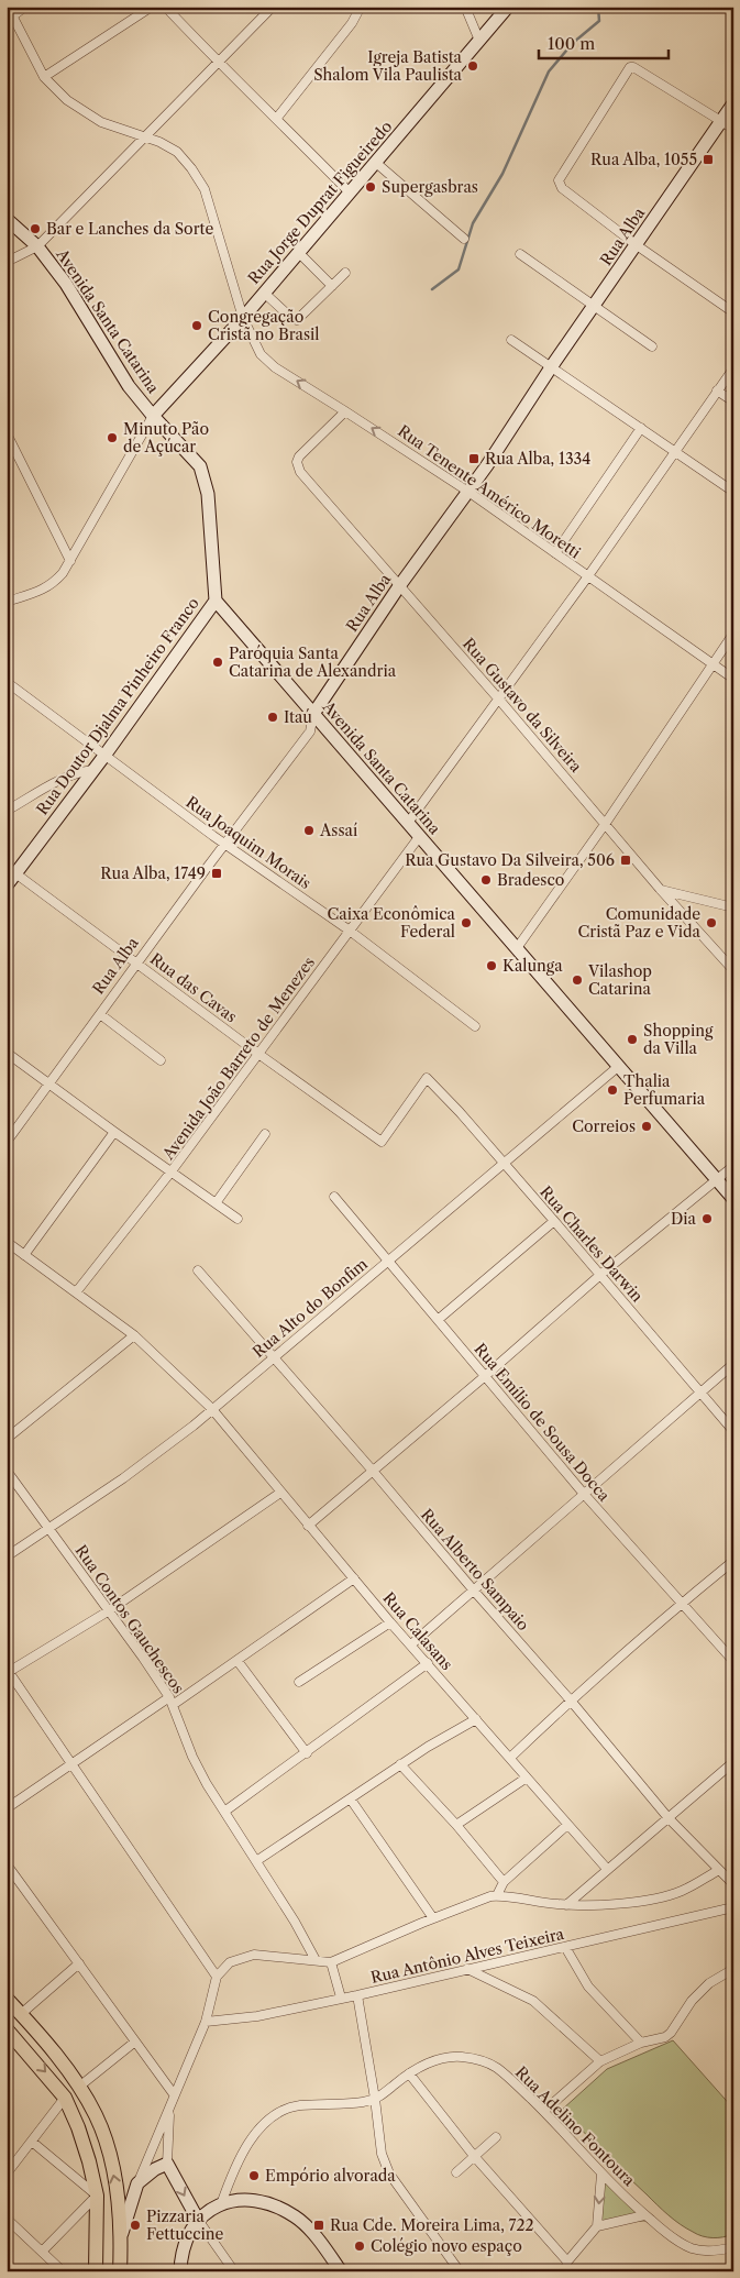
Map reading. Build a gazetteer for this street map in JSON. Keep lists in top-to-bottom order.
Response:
{
  "streets": {
    "street": [
      "Rua Jorge Duprat Figueiredo",
      "Rua Alba",
      "Avenida Santa Catarina",
      "Rua Tenente Américo Moretti",
      "Rua Gustavo da Silveira",
      "Rua Doutor Djalma Pinheiro Franco",
      "Rua Joaquim Morais",
      "Rua das Cavas",
      "Avenida João Barreto de Menezes",
      "Rua Charles Darwin",
      "Rua Alto do Bonfim",
      "Rua Emílio de Sousa Docca",
      "Rua Alberto Sampaio",
      "Rua Contos Gauchescos",
      "Rua Calasans",
      "Rua Antônio Alves Teixeira",
      "Rua Adelino Fontoura"
    ]
  },
  "crossings": [
    ["Rua Jorge Duprat Figueiredo", "Avenida Santa Catarina"],
    ["Rua Jorge Duprat Figueiredo", "Rua Tenente Américo Moretti"],
    ["Rua Alba", "Avenida Santa Catarina"],
    ["Rua Alba", "Rua Tenente Américo Moretti"],
    ["Rua Alba", "Rua Gustavo da Silveira"],
    ["Rua Alba", "Rua Joaquim Morais"],
    ["Rua Alba", "Rua das Cavas"],
    ["Avenida Santa Catarina", "Rua Doutor Djalma Pinheiro Franco"],
    ["Avenida Santa Catarina", "Avenida João Barreto de Menezes"],
    ["Avenida Santa Catarina", "Rua Alto do Bonfim"],
    ["Rua Tenente Américo Moretti", "Rua Gustavo da Silveira"],
    ["Rua Doutor Djalma Pinheiro Franco", "Rua Joaquim Morais"],
    ["Rua Doutor Djalma Pinheiro Franco", "Rua das Cavas"],
    ["Rua Joaquim Morais", "Avenida João Barreto de Menezes"],
    ["Rua das Cavas", "Avenida João Barreto de Menezes"],
    ["Rua das Cavas", "Rua Charles Darwin"],
    ["Avenida João Barreto de Menezes", "Rua Calasans"],
    ["Rua Charles Darwin", "Rua Alto do Bonfim"],
    ["Rua Alto do Bonfim", "Rua Emílio de Sousa Docca"],
    ["Rua Alto do Bonfim", "Rua Alberto Sampaio"],
    ["Rua Alto do Bonfim", "Rua Contos Gauchescos"],
    ["Rua Alto do Bonfim", "Rua Calasans"]
  ],
  "places": {
    "other": [
      "Igreja Batista Shalom Vila Paulista",
      "Supergasbras",
      "Bar e Lanches da Sorte",
      "Congregação Cristã no Brasil",
      "Minuto Pão de Açúcar",
      "Paróquia Santa Catarina de Alexandria",
      "Itaú",
      "Assaí",
      "Bradesco",
      "Caixa Econômica Federal",
      "Comunidade Cristã Paz e Vida",
      "Kalunga",
      "Vilashop Catarina",
      "Shopping da Villa",
      "Thalia Perfumaria",
      "Correios",
      "Dia",
      "Empório alvorada",
      "Pizzaria Fettuccine",
      "Colégio novo espaço"
    ],
    "transit": [
      "Rua Alba, 1055",
      "Rua Alba, 1334",
      "Rua Gustavo Da Silveira, 506",
      "Rua Alba, 1749",
      "Rua Cde. Moreira Lima, 722"
    ]
  },
  "scale_bar": "100 m"
}
